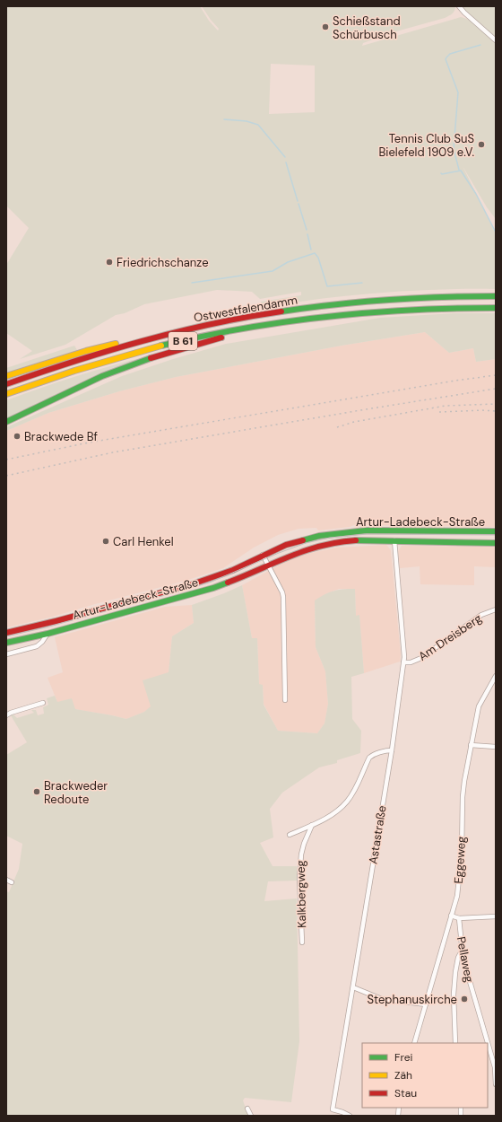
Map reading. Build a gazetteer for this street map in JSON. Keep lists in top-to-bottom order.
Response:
{
  "streets": {
    "main road": ["Ostwestfalendamm", "B 61", "Artur-Ladebeck-Straße"],
    "street": [
      "Am Dreisberg",
      "Astastraße",
      "Eggeweg",
      "Kalkbergweg",
      "Pellaweg"
    ]
  },
  "crossings": [
    ["Ostwestfalendamm", "B 61"],
    ["Artur-Ladebeck-Straße", "Astastraße"],
    ["Am Dreisberg", "Astastraße"]
  ],
  "places": [
    "Schießstand Schürbusch",
    "Tennis Club SuS Bielefeld 1909 e.V.",
    "Friedrichschanze",
    "Brackwede Bf",
    "Carl Henkel",
    "Brackweder Redoute",
    "Stephanuskirche"
  ],
  "legend": ["Frei", "Zäh", "Stau"]
}
